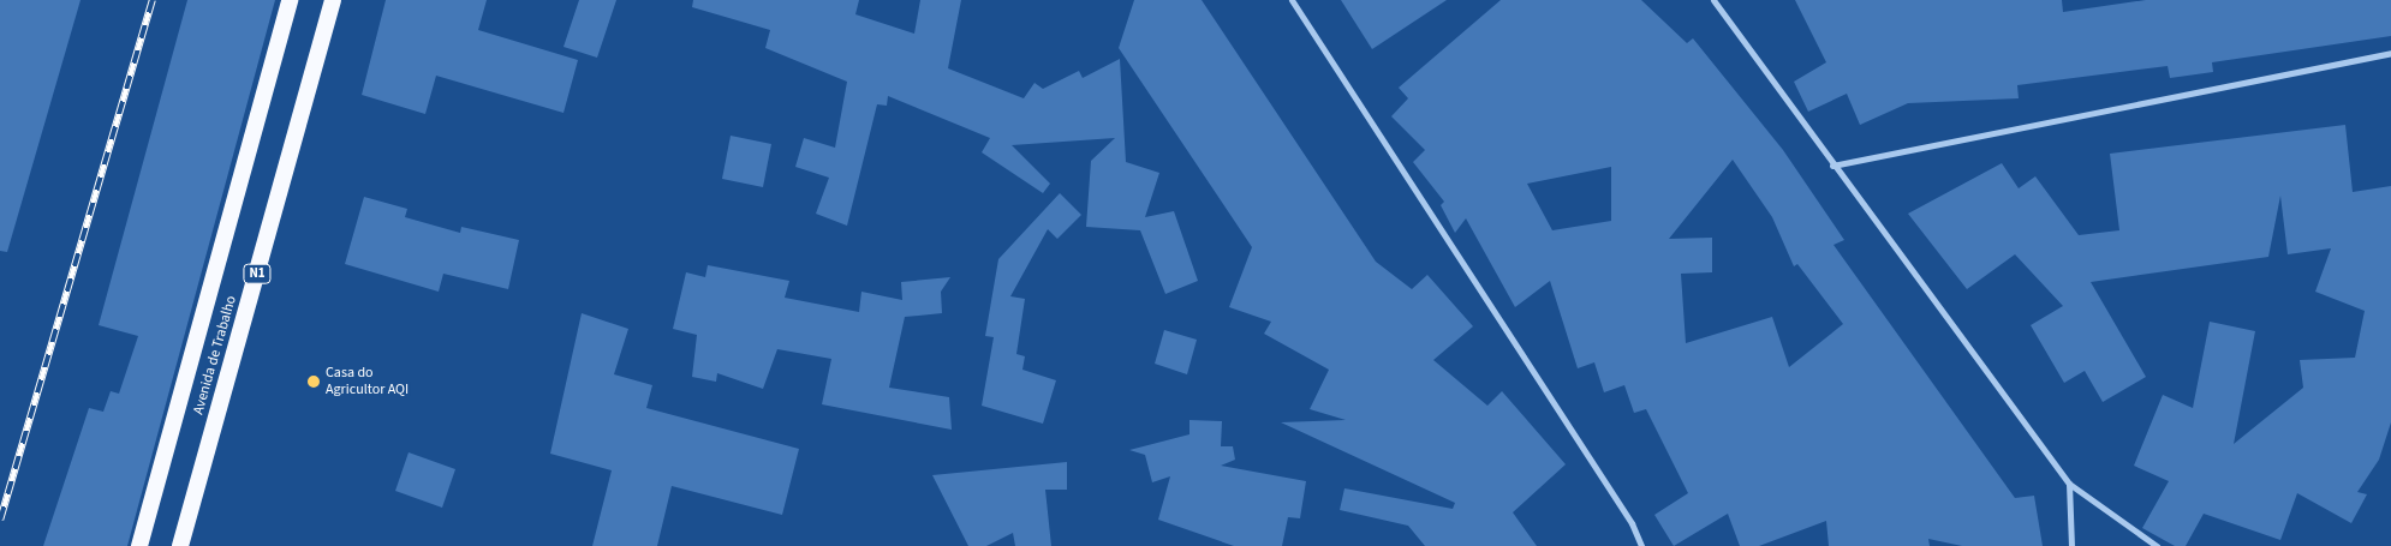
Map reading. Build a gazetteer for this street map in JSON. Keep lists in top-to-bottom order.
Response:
{
  "streets": {
    "highway": ["N1", "Avenida de Trabalho"]
  },
  "places": ["Casa do Agricultor AQI"]
}
